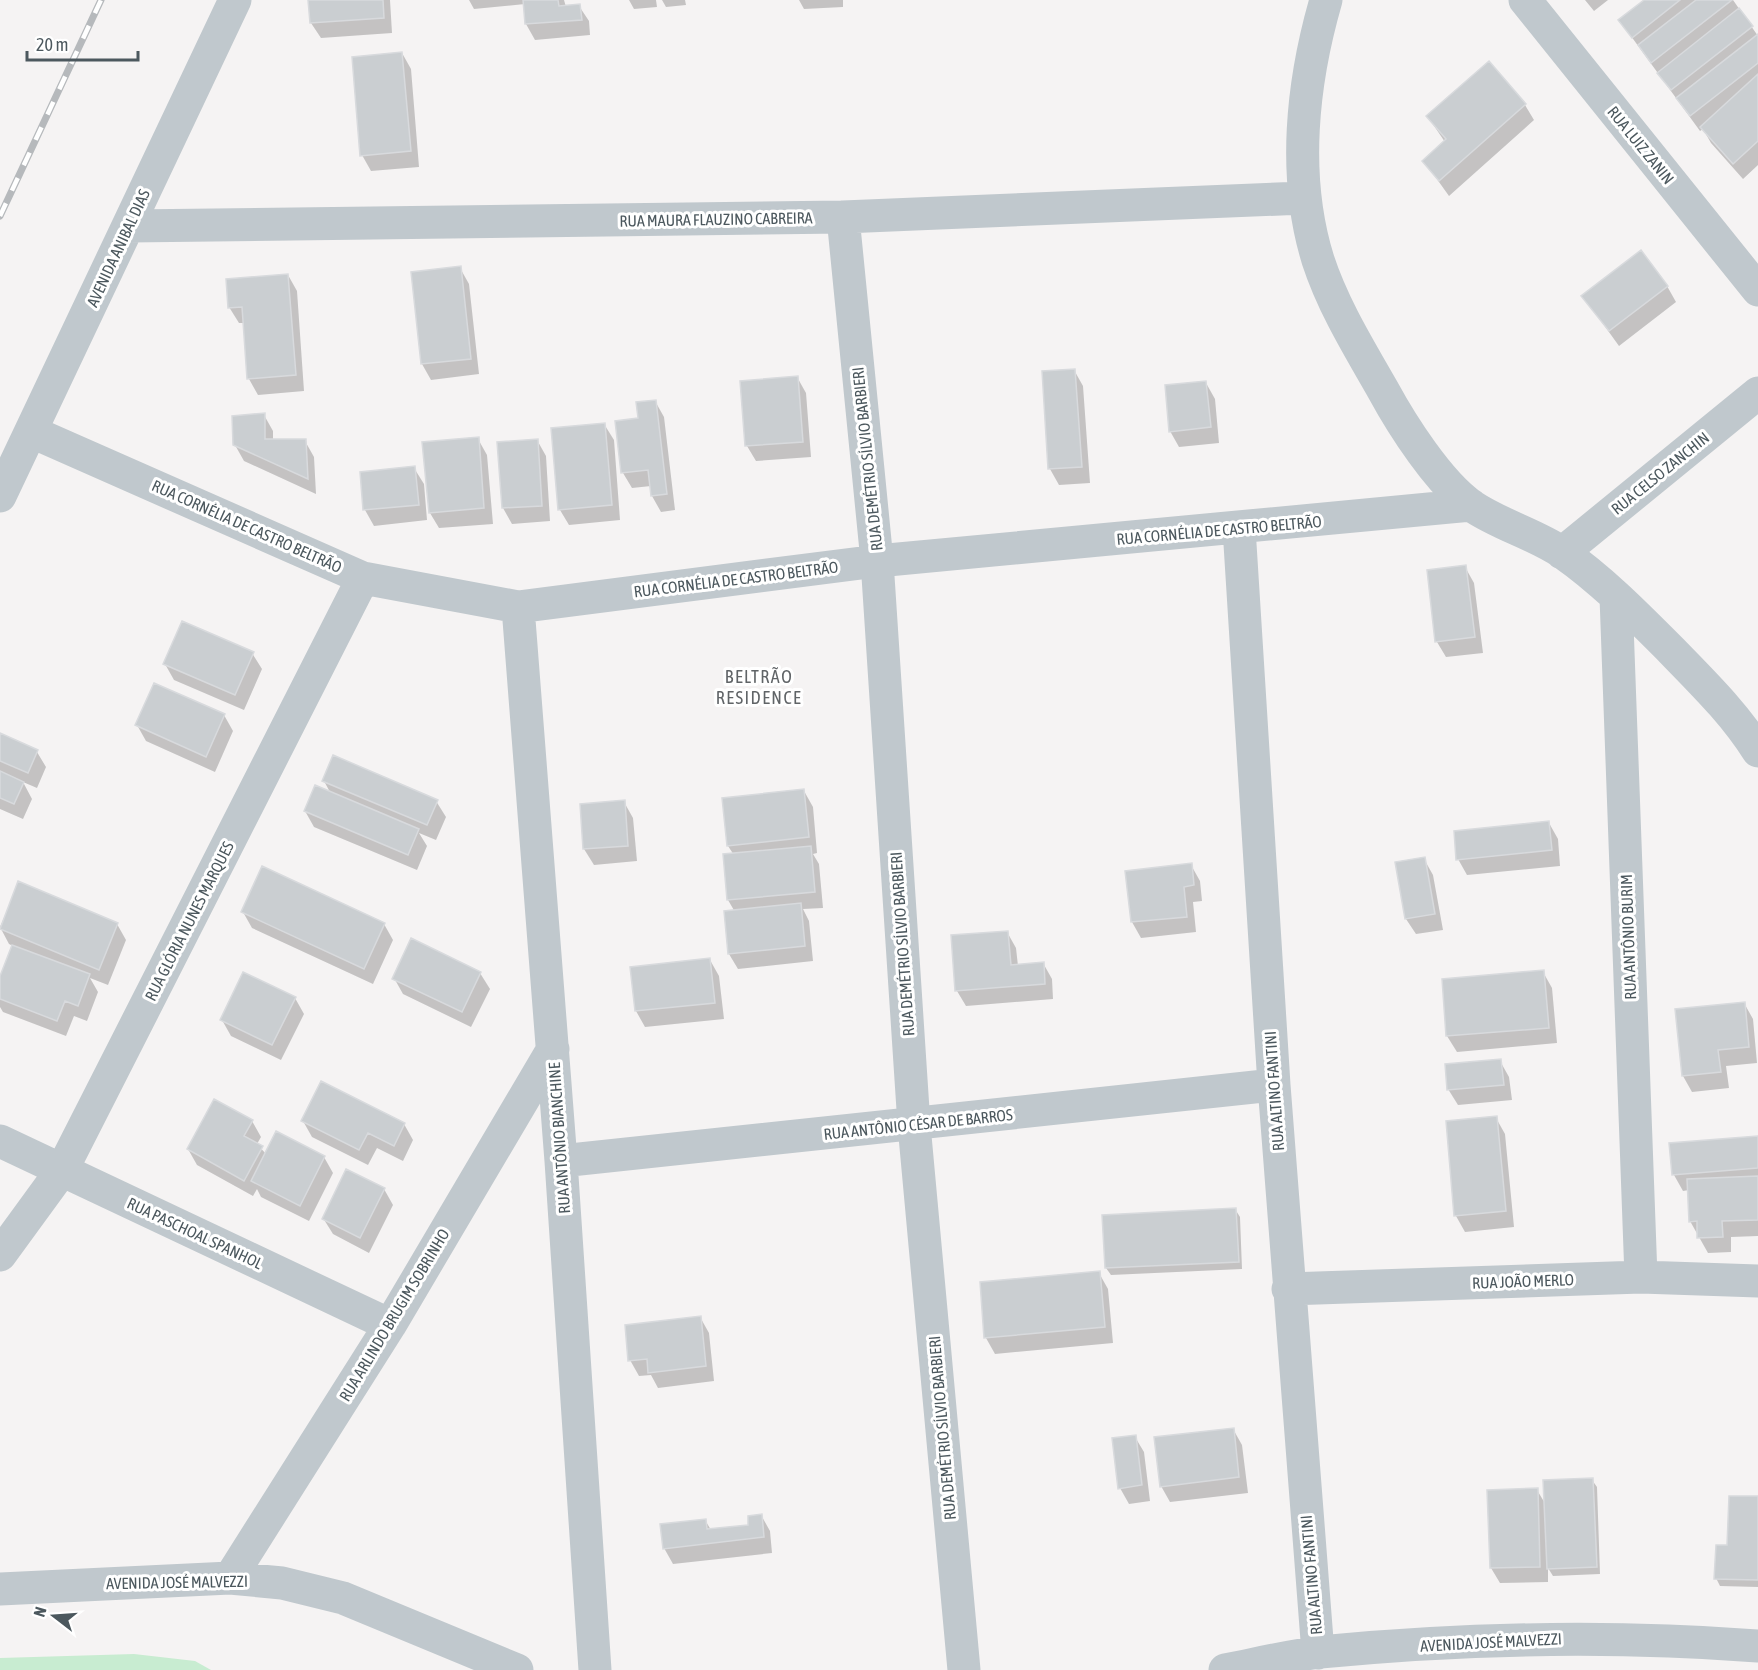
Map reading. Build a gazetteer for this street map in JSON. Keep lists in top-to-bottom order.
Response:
{
  "streets": {
    "street": [
      "RUA LUIZ ZANIN",
      "RUA MAURA FLAUZINO CABREIRA",
      "AVENIDA ANIBAL DIAS",
      "RUA DEMÉTRIO SÍLVIO BARBIERI",
      "RUA CELSO ZANCHIN",
      "RUA CORNÉLIA DE CASTRO BELTRÃO",
      "RUA GLÓRIA NUNES MARQUES",
      "RUA ANTÔNIO BURIM",
      "RUA ALTINO FANTINI",
      "RUA ANTÔNIO CÉSAR DE BARROS",
      "RUA ANTÔNIO BIANCHINE",
      "RUA PASCHOAL SPANHOL",
      "RUA JOÃO MERLO",
      "RUA ARLINDO BRUGIM SOBRINHO",
      "AVENIDA JOSÉ MALVEZZI"
    ]
  },
  "crossings": [
    ["RUA MAURA FLAUZINO CABREIRA", "AVENIDA ANIBAL DIAS"],
    ["RUA MAURA FLAUZINO CABREIRA", "RUA DEMÉTRIO SÍLVIO BARBIERI"],
    ["AVENIDA ANIBAL DIAS", "RUA CORNÉLIA DE CASTRO BELTRÃO"],
    ["RUA DEMÉTRIO SÍLVIO BARBIERI", "RUA CORNÉLIA DE CASTRO BELTRÃO"],
    ["RUA DEMÉTRIO SÍLVIO BARBIERI", "RUA ANTÔNIO CÉSAR DE BARROS"],
    ["RUA CORNÉLIA DE CASTRO BELTRÃO", "RUA GLÓRIA NUNES MARQUES"],
    ["RUA CORNÉLIA DE CASTRO BELTRÃO", "RUA ALTINO FANTINI"],
    ["RUA CORNÉLIA DE CASTRO BELTRÃO", "RUA ANTÔNIO BIANCHINE"],
    ["RUA GLÓRIA NUNES MARQUES", "RUA PASCHOAL SPANHOL"],
    ["RUA ANTÔNIO BURIM", "RUA JOÃO MERLO"],
    ["RUA ALTINO FANTINI", "RUA ANTÔNIO CÉSAR DE BARROS"],
    ["RUA ALTINO FANTINI", "RUA JOÃO MERLO"],
    ["RUA ALTINO FANTINI", "AVENIDA JOSÉ MALVEZZI"],
    ["RUA ANTÔNIO CÉSAR DE BARROS", "RUA ANTÔNIO BIANCHINE"],
    ["RUA ANTÔNIO BIANCHINE", "RUA ARLINDO BRUGIM SOBRINHO"],
    ["RUA PASCHOAL SPANHOL", "RUA ARLINDO BRUGIM SOBRINHO"],
    ["RUA ARLINDO BRUGIM SOBRINHO", "AVENIDA JOSÉ MALVEZZI"]
  ],
  "districts": ["BELTRÃO RESIDENCE"],
  "scale_bar": "20 m",
  "north": "left"
}
